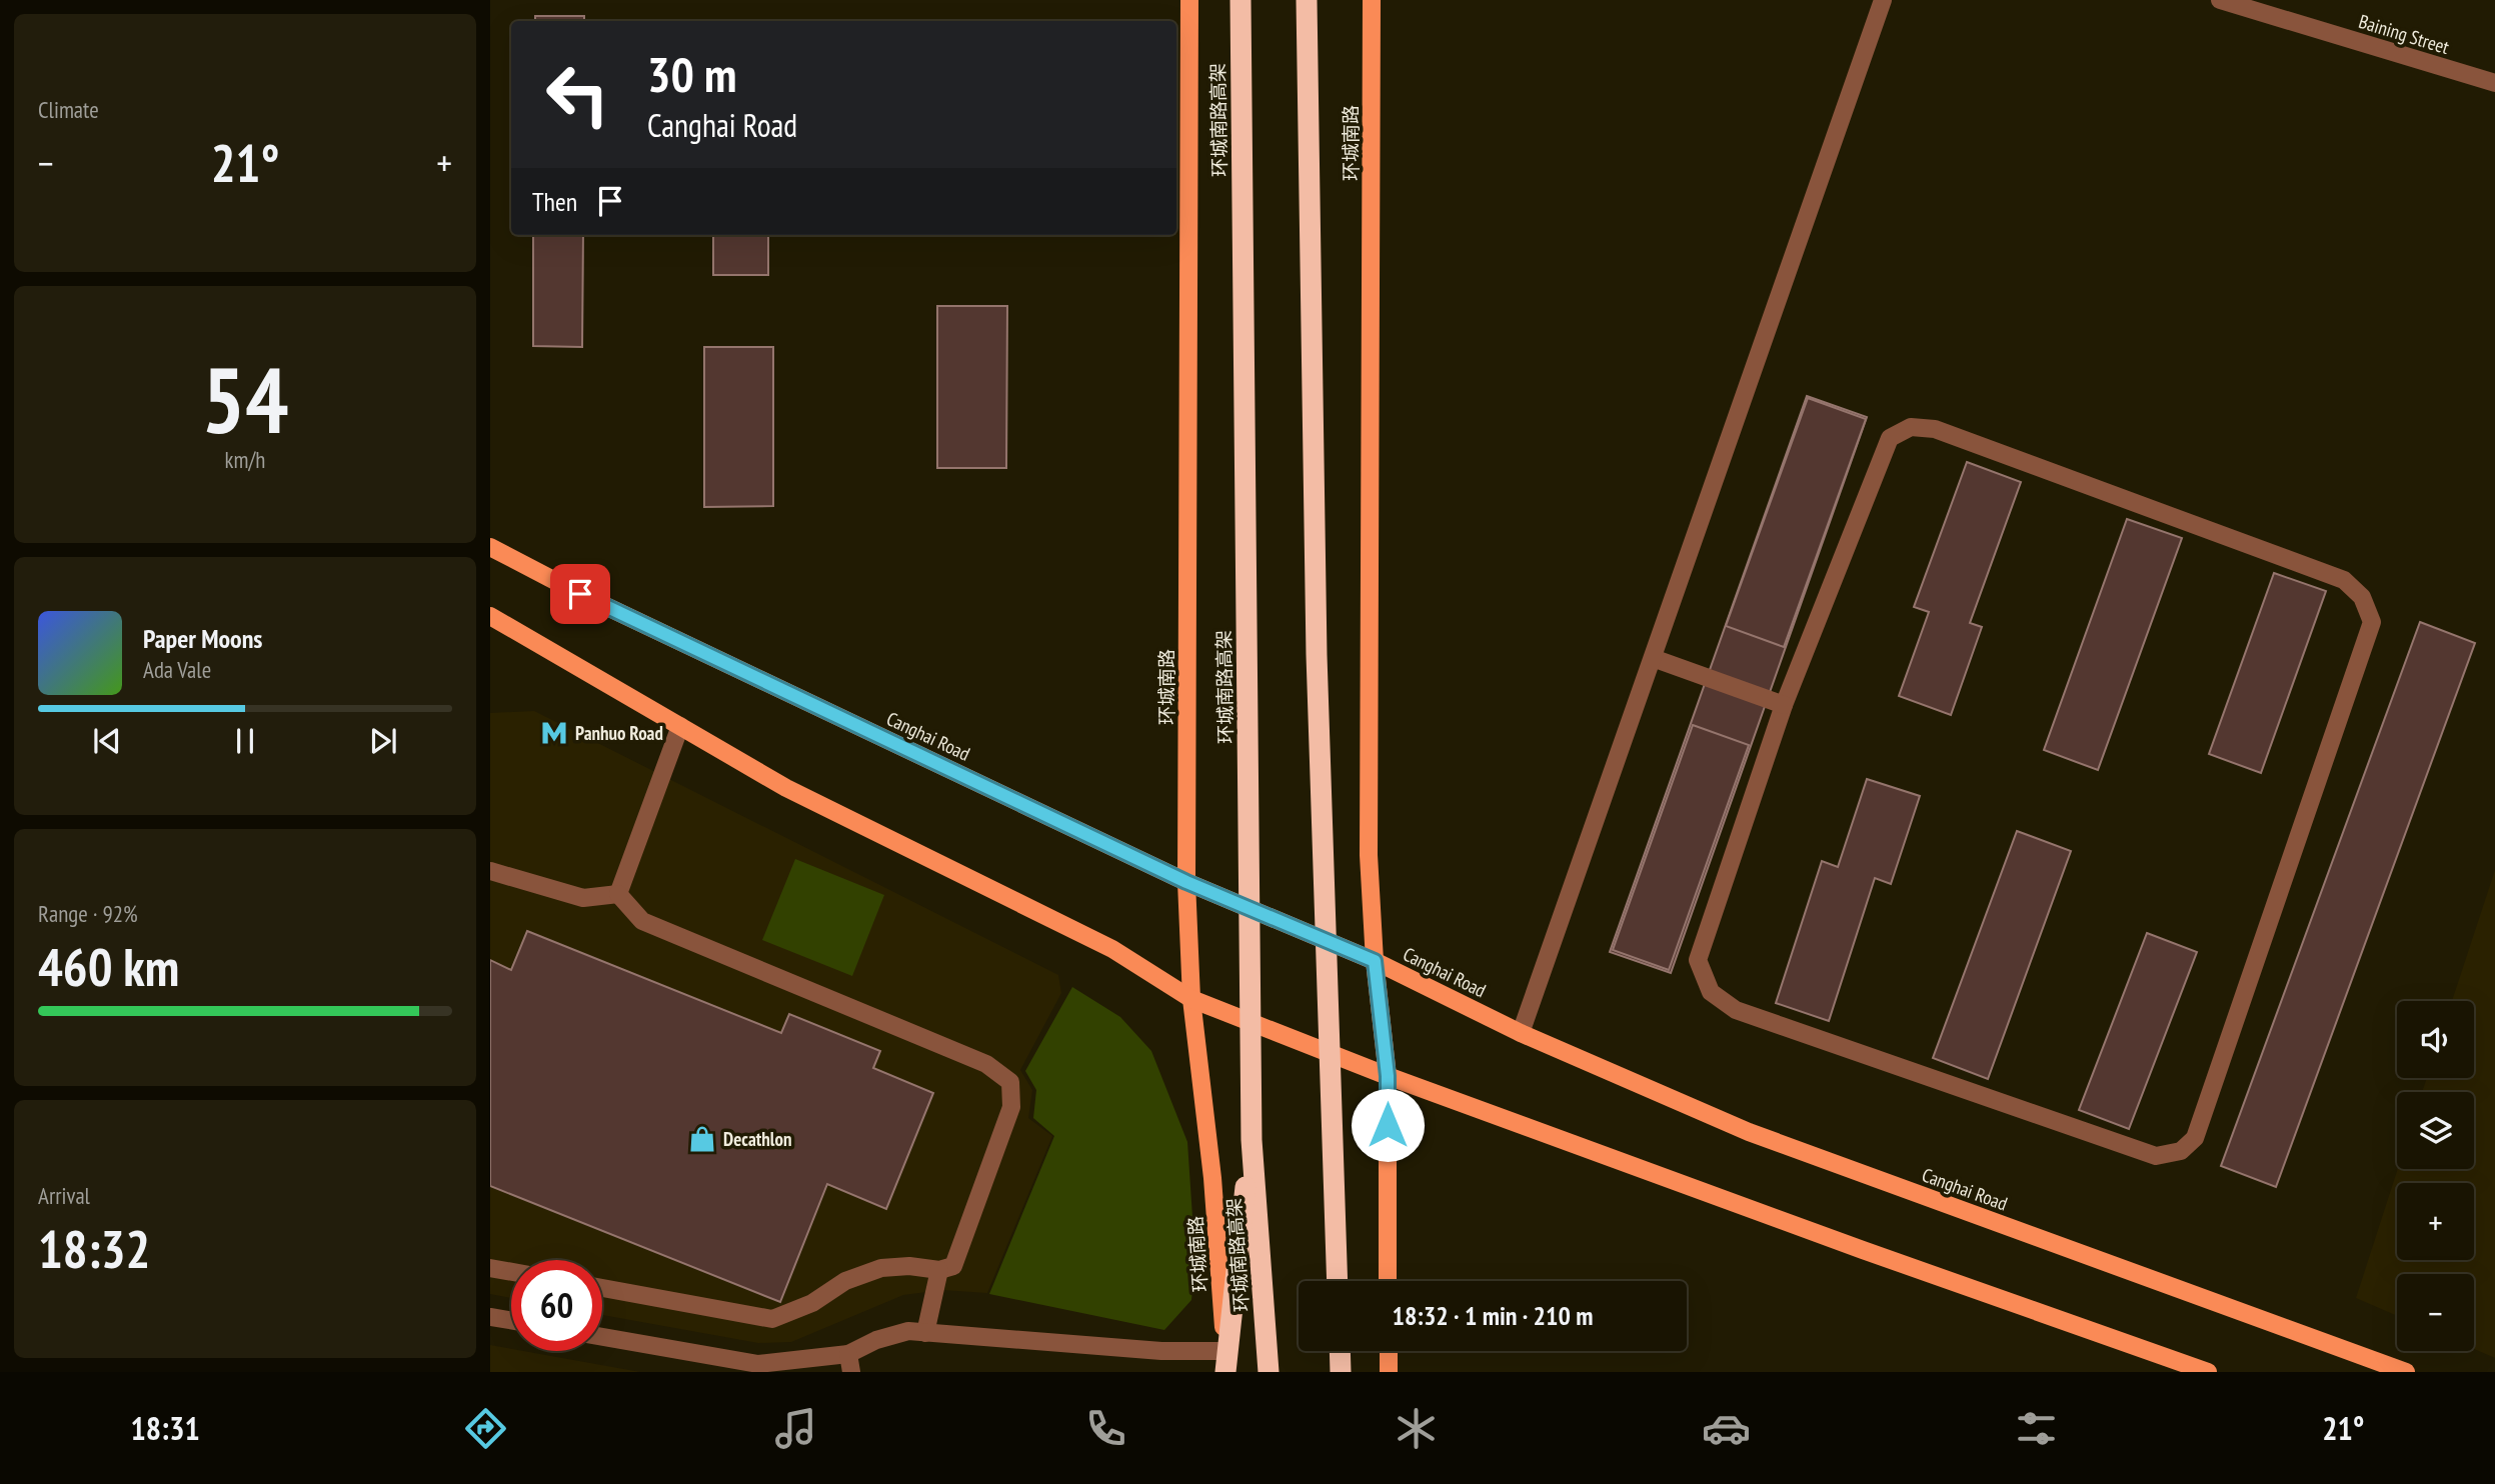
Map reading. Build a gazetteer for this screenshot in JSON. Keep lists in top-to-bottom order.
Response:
{
  "streets": {
    "highway": ["环城南路高架"],
    "main road": ["环城南路", "Canghai Road"],
    "street": ["Baining Street"]
  },
  "crossings": [
    ["环城南路", "Canghai Road"]
  ],
  "places": {
    "metro station": ["Panhuo Road"],
    "shop": ["Decathlon"]
  },
  "page": {
    "tile": [
      "Climate",
      ["54", "km/h"],
      ["Range · 92%", "460 km"],
      ["Arrival", "18:32"]
    ],
    "turn": ["30 m", "Canghai Road"],
    "heat": ["−", "21°", "+"],
    "then": "Then",
    "song": ["Paper Moons", "Ada Vale"],
    "map_buttons": ["+", "−"],
    "limit": "60",
    "trip": "18:32 · 1 min · 210 m",
    "tabs": ["18:31", "21°"]
  }
}
